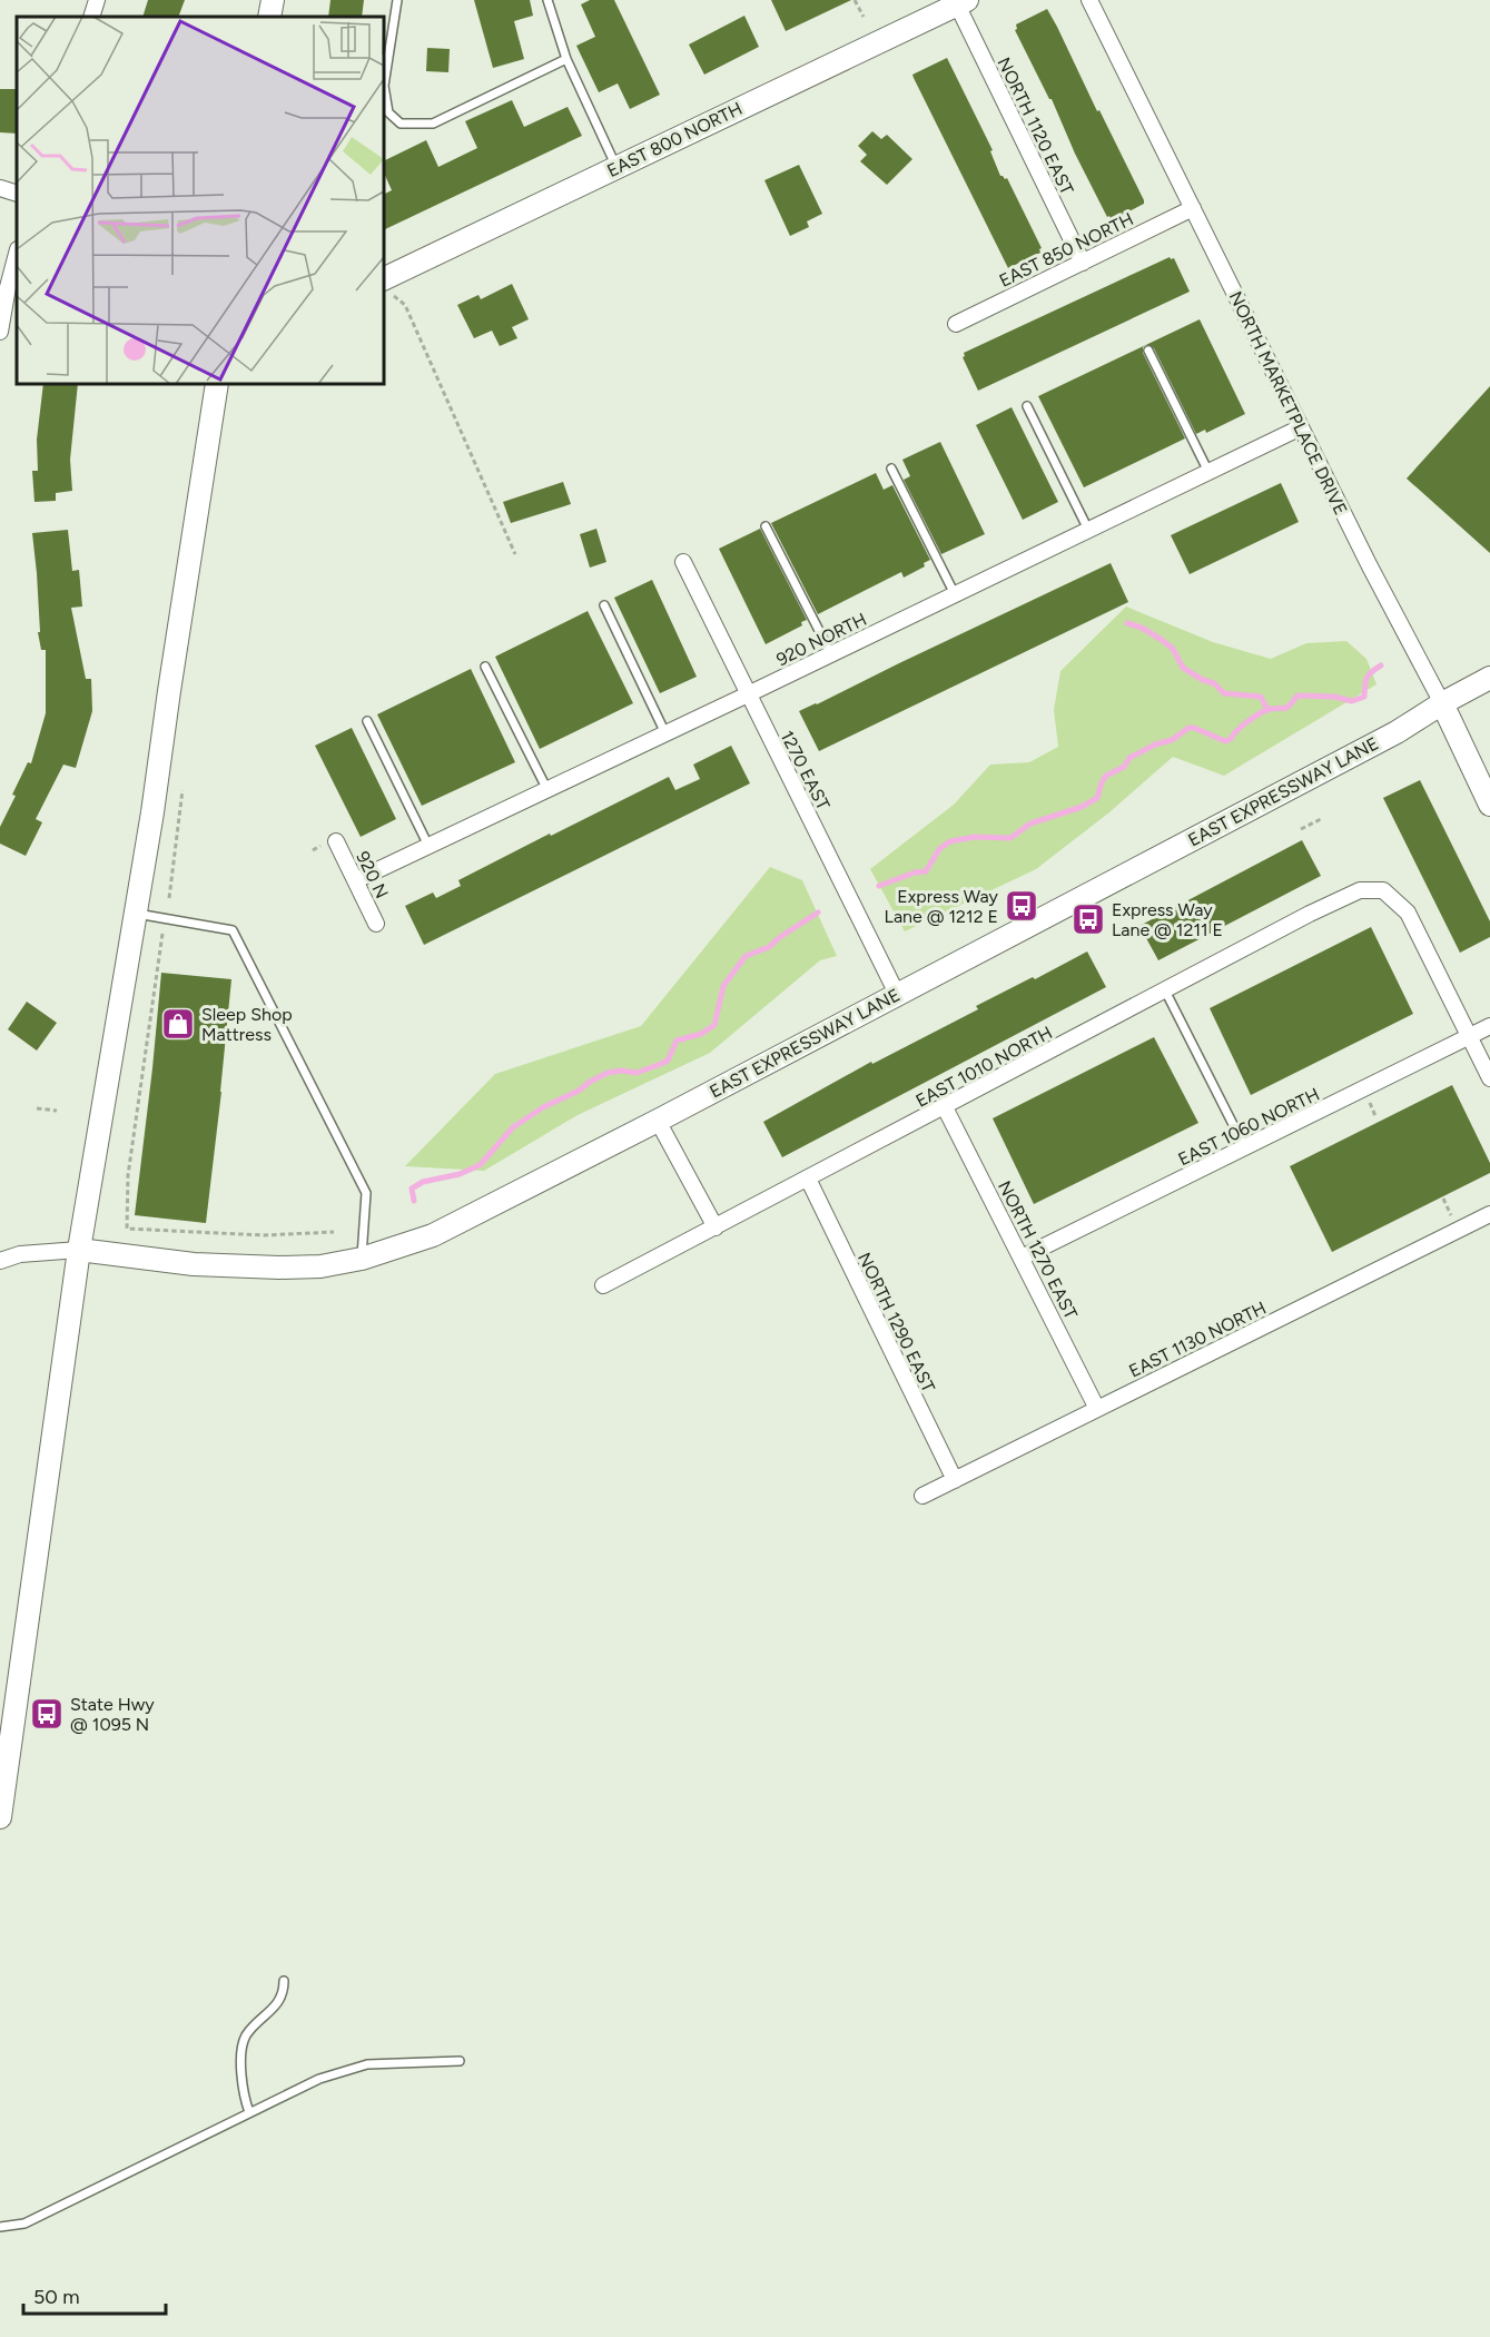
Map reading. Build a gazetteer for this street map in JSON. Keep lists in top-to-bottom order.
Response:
{
  "streets": {
    "street": [
      "NORTH 1120 EAST",
      "EAST 800 NORTH",
      "EAST 850 NORTH",
      "NORTH MARKETPLACE DRIVE",
      "920 NORTH",
      "1270 EAST",
      "EAST EXPRESSWAY LANE",
      "920 N",
      "EAST 1010 NORTH",
      "EAST 1060 NORTH",
      "NORTH 1270 EAST",
      "NORTH 1290 EAST",
      "EAST 1130 NORTH"
    ]
  },
  "crossings": [
    ["NORTH 1120 EAST", "EAST 800 NORTH"],
    ["NORTH 1120 EAST", "EAST 850 NORTH"],
    ["EAST 850 NORTH", "NORTH MARKETPLACE DRIVE"],
    ["NORTH MARKETPLACE DRIVE", "920 NORTH"],
    ["NORTH MARKETPLACE DRIVE", "EAST EXPRESSWAY LANE"],
    ["920 NORTH", "1270 EAST"],
    ["920 NORTH", "920 N"],
    ["1270 EAST", "EAST EXPRESSWAY LANE"],
    ["EAST 1010 NORTH", "EAST 1060 NORTH"],
    ["EAST 1010 NORTH", "NORTH 1270 EAST"],
    ["EAST 1010 NORTH", "NORTH 1290 EAST"],
    ["EAST 1060 NORTH", "NORTH 1270 EAST"],
    ["NORTH 1270 EAST", "EAST 1130 NORTH"],
    ["NORTH 1290 EAST", "EAST 1130 NORTH"]
  ],
  "places": {
    "bus stop": ["Express Way Lane @ 1212 E", "Express Way Lane @ 1211 E", "State Hwy @ 1095 N"],
    "shop": ["Sleep Shop Mattress"]
  },
  "scale_bar": "50 m"
}
